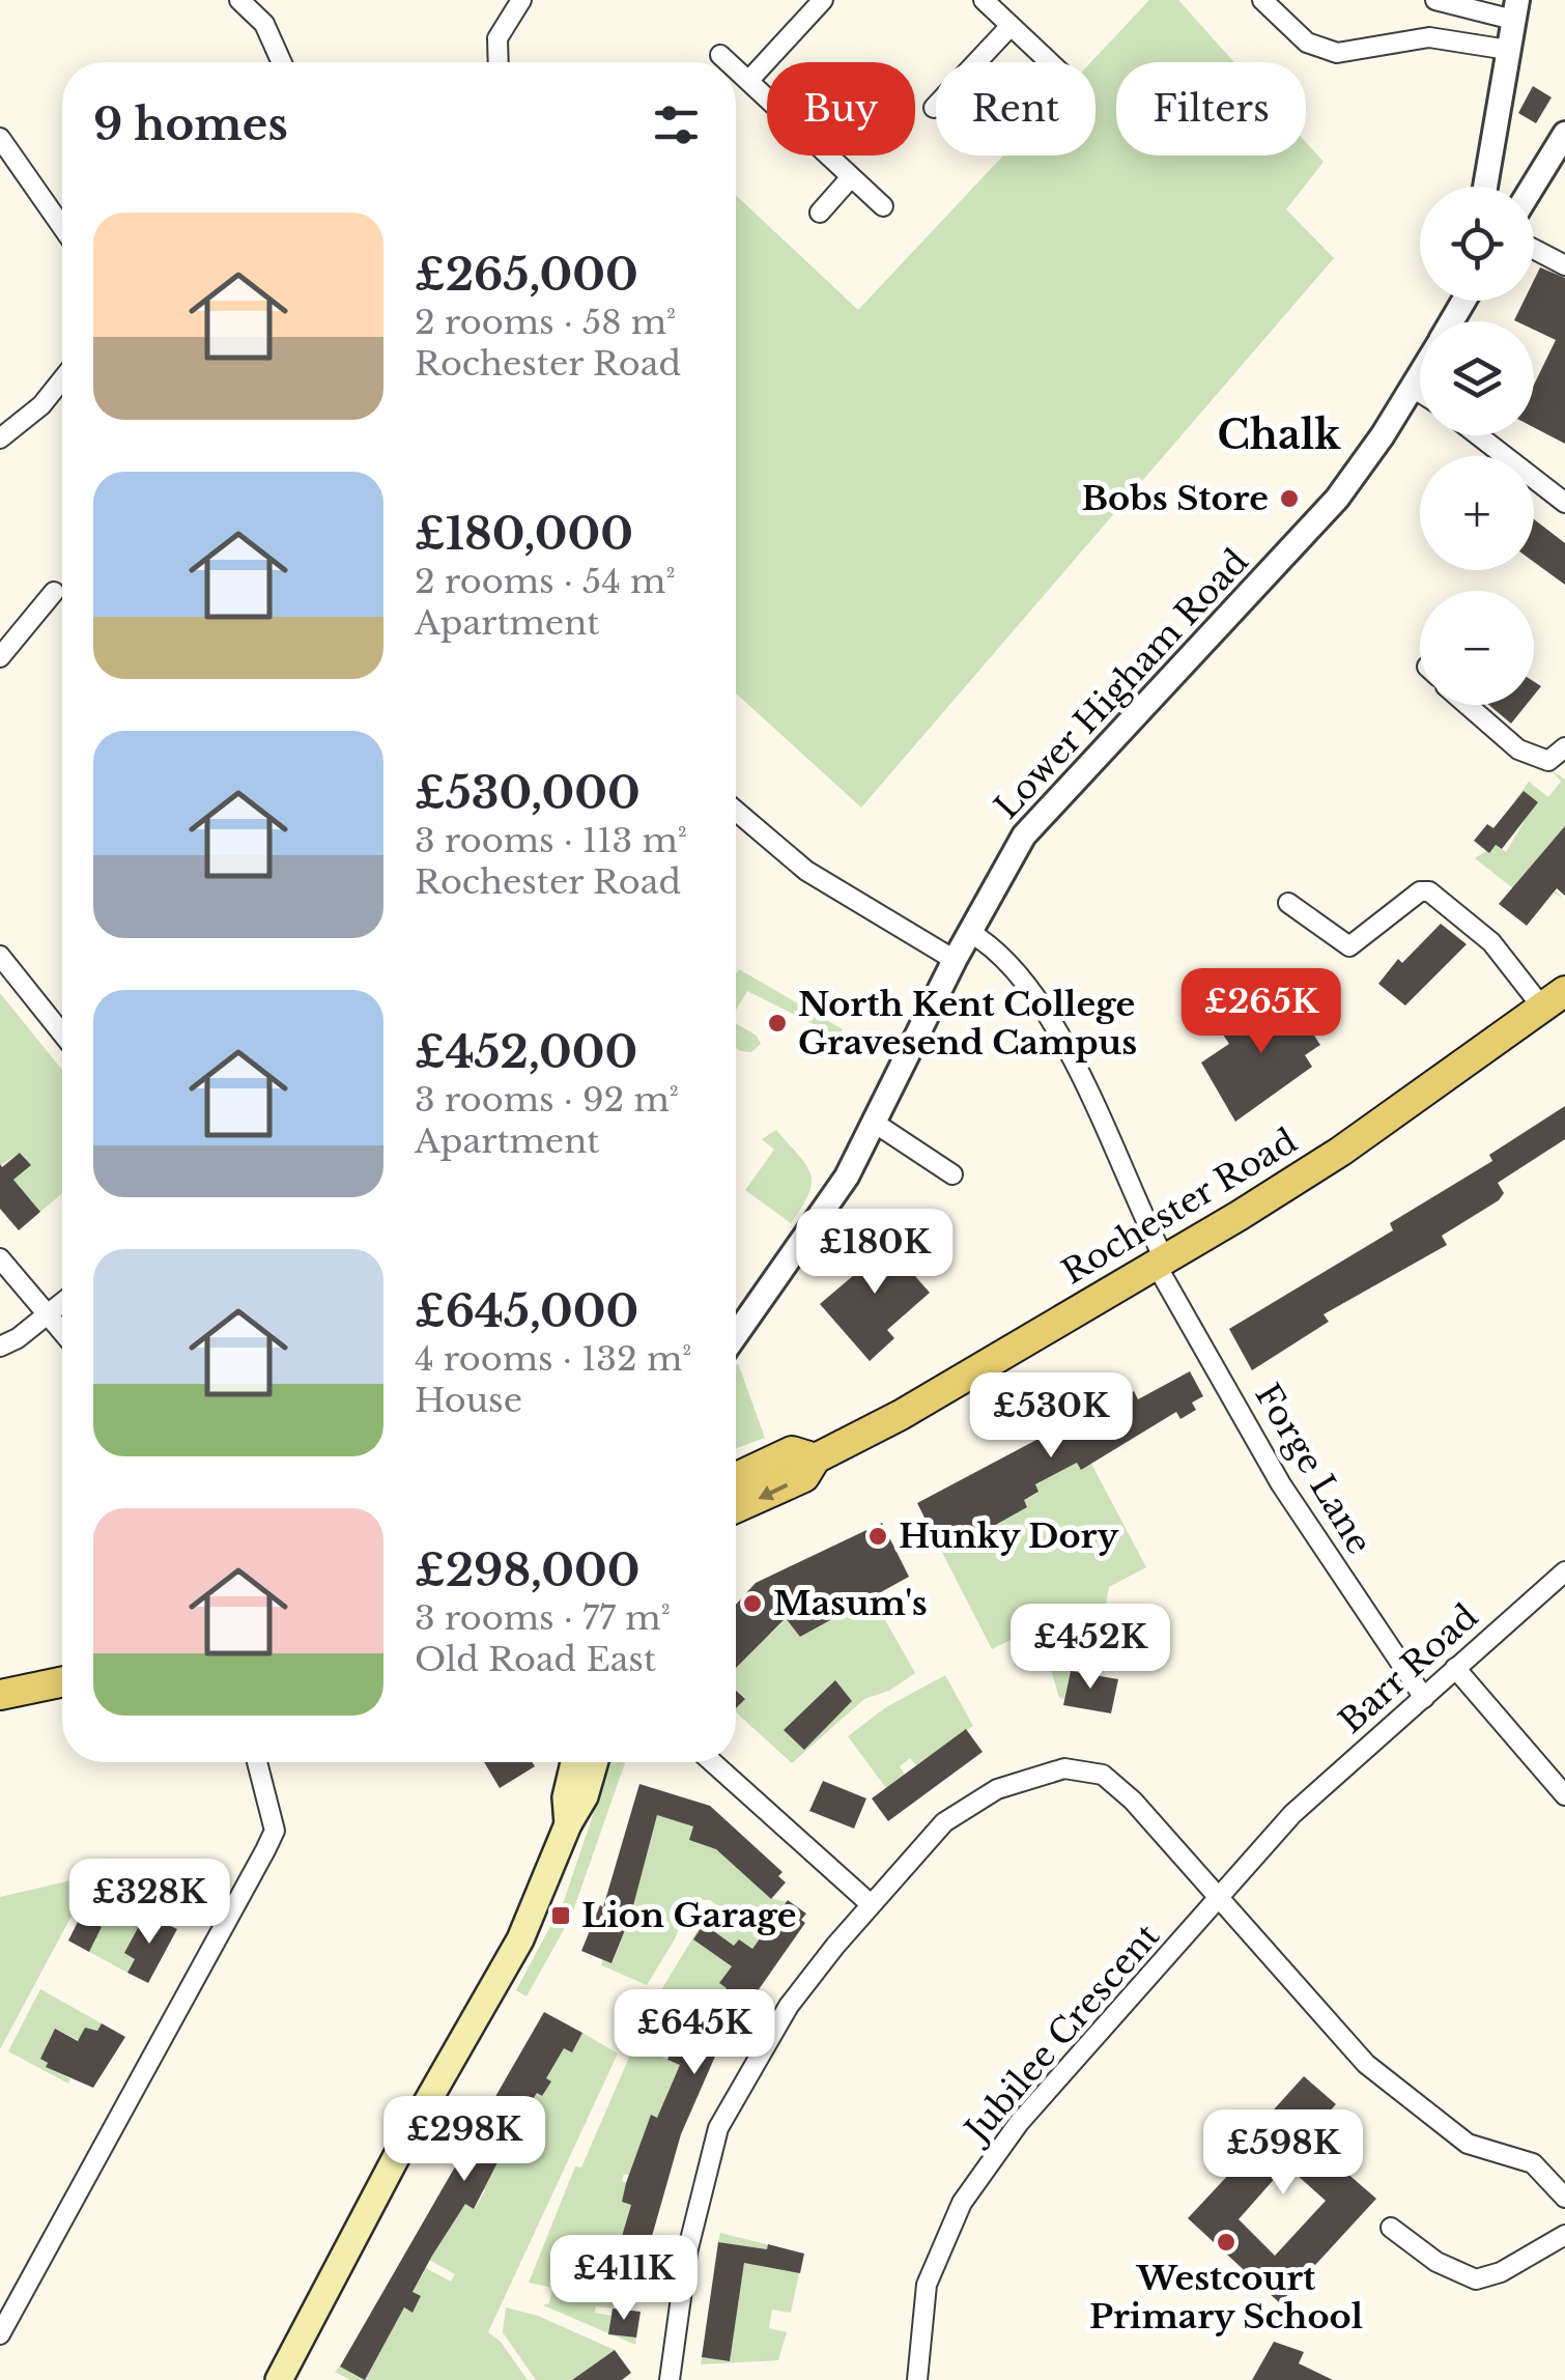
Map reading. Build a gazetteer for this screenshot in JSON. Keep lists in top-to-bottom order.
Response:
{
  "streets": {
    "main road": ["Rochester Road"],
    "street": [
      "Lower Higham Road",
      "Forge Lane",
      "Barr Road",
      "Jubilee Crescent"
    ]
  },
  "crossings": [
    ["Lower Higham Road", "Forge Lane"],
    ["Rochester Road", "Forge Lane"],
    ["Forge Lane", "Barr Road"],
    ["Barr Road", "Jubilee Crescent"]
  ],
  "districts": ["Chalk"],
  "places": {
    "other": [
      "Bobs Store",
      "North Kent College Gravesend Campus",
      "Hunky Dory",
      "Masum's",
      "Westcourt Primary School"
    ],
    "transit": ["Lion Garage"]
  },
  "page": {
    "chip": ["Buy", "Rent", "Filters"],
    "heading": "9 homes",
    "map_buttons": ["+", "−"],
    "list": [
      {
        "name": "£265,000",
        "note": "2 rooms · 58 m² · Rochester Road"
      },
      {
        "name": "£180,000",
        "note": "2 rooms · 54 m² · Apartment"
      },
      {
        "name": "£530,000",
        "note": "3 rooms · 113 m² · Rochester Road"
      },
      {
        "name": "£452,000",
        "note": "3 rooms · 92 m² · Apartment"
      },
      {
        "name": "£645,000",
        "note": "4 rooms · 132 m² · House"
      },
      {
        "name": "£298,000",
        "note": "3 rooms · 77 m² · Old Road East"
      }
    ],
    "price": [
      "£265K",
      "£180K",
      "£530K",
      "£452K",
      "£328K",
      "£645K",
      "£298K",
      "£598K",
      "£411K"
    ]
  }
}
